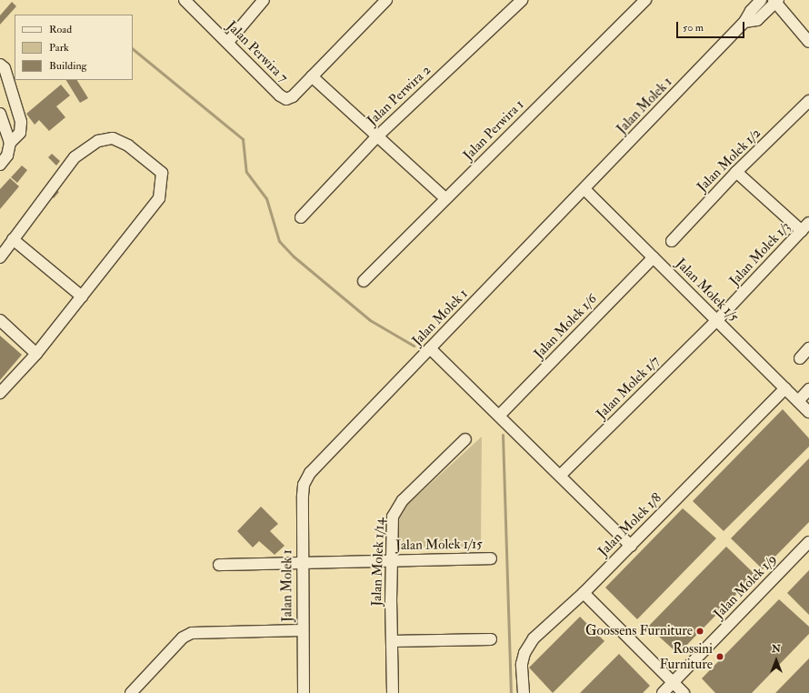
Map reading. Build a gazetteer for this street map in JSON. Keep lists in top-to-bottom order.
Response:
{
  "streets": {
    "street": [
      "Jalan Perwira 7",
      "Jalan Perwira 2",
      "Jalan Molek 1",
      "Jalan Perwira 1",
      "Jalan Molek 1/2",
      "Jalan Molek 1/3",
      "Jalan Molek 1/5",
      "Jalan Molek 1/6",
      "Jalan Molek 1/7",
      "Jalan Molek 1/8",
      "Jalan Molek 1/15",
      "Jalan Molek 1/14",
      "Jalan Molek 1/9"
    ]
  },
  "crossings": [
    ["Jalan Molek 1", "Jalan Molek 1/5"],
    ["Jalan Molek 1", "Jalan Molek 1/15"],
    ["Jalan Molek 1/3", "Jalan Molek 1/5"],
    ["Jalan Molek 1/3", "Jalan Molek 1/7"],
    ["Jalan Molek 1/5", "Jalan Molek 1/6"],
    ["Jalan Molek 1/5", "Jalan Molek 1/7"],
    ["Jalan Molek 1/5", "Jalan Molek 1/8"],
    ["Jalan Molek 1/15", "Jalan Molek 1/14"]
  ],
  "places": ["Goossens Furniture", "Rossini Furniture"],
  "legend": ["Road", "Park", "Building"],
  "scale_bar": "50 m",
  "north": "top"
}
